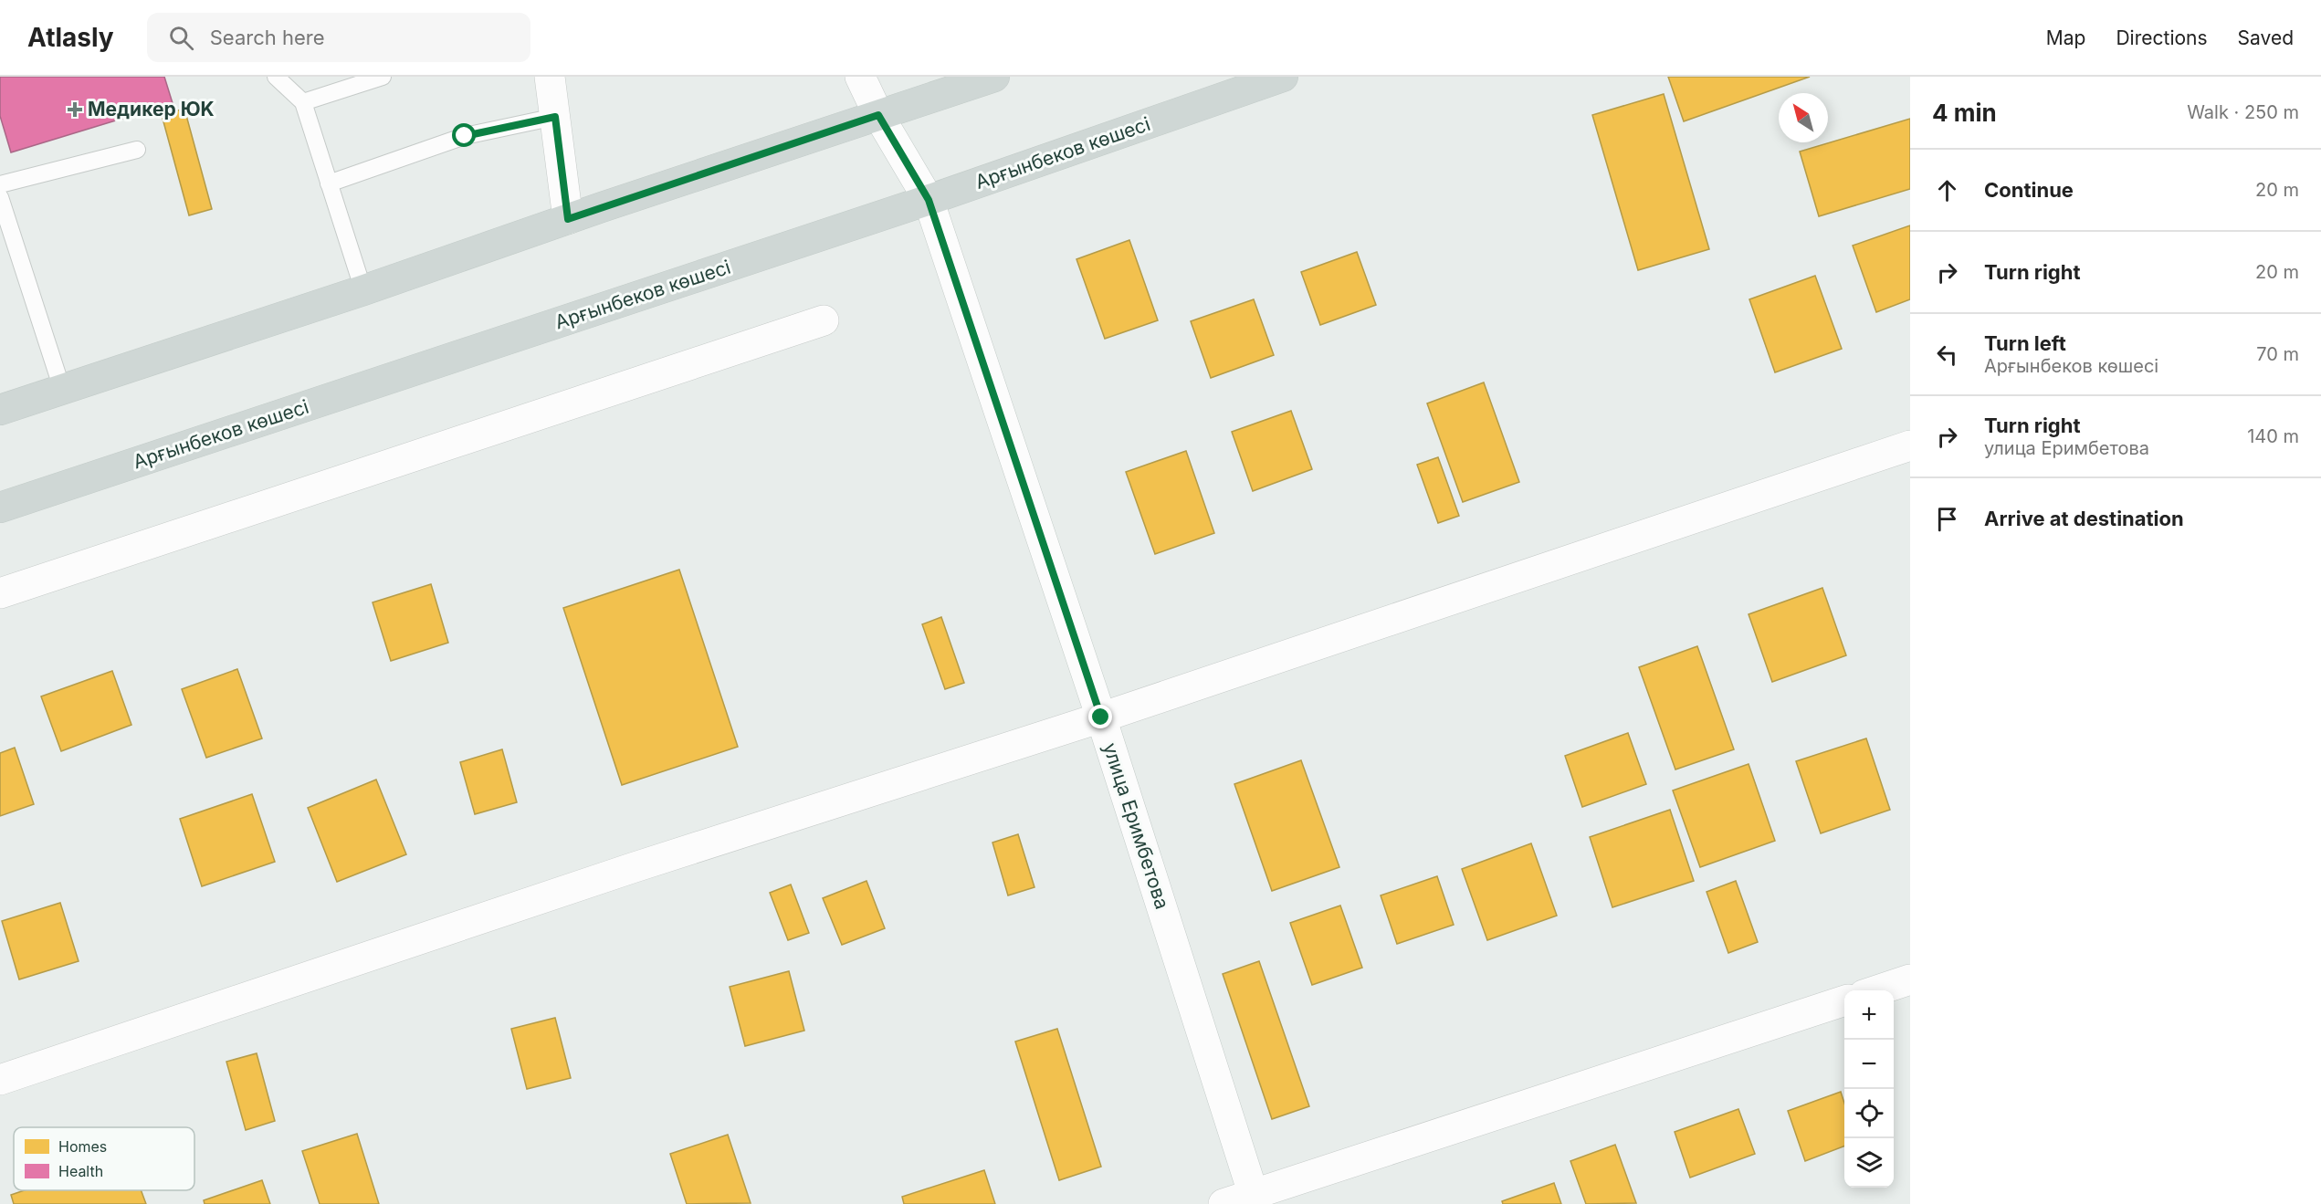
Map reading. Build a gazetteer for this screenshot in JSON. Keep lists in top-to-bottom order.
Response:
{
  "streets": {
    "main road": ["Арғынбеков көшесі"],
    "street": ["улица Еримбетова"]
  },
  "crossings": [
    ["Арғынбеков көшесі", "улица Еримбетова"]
  ],
  "places": {
    "health": ["Медикер ЮK"]
  },
  "legend": ["Homes", "Health"],
  "north": "top left",
  "page": {
    "header": "Atlasly",
    "search": "Search here",
    "nav": ["Map", "Directions", "Saved"],
    "heading": ["4 min", "Walk · 250 m"],
    "list": [
      ["Continue", "20 m"],
      ["Turn right", "20 m"],
      ["Turn left", "Арғынбеков көшесі", "70 m"],
      ["Turn right", "улица Еримбетова", "140 m"],
      "Arrive at destination"
    ],
    "map_buttons": ["+", "−"]
  }
}
